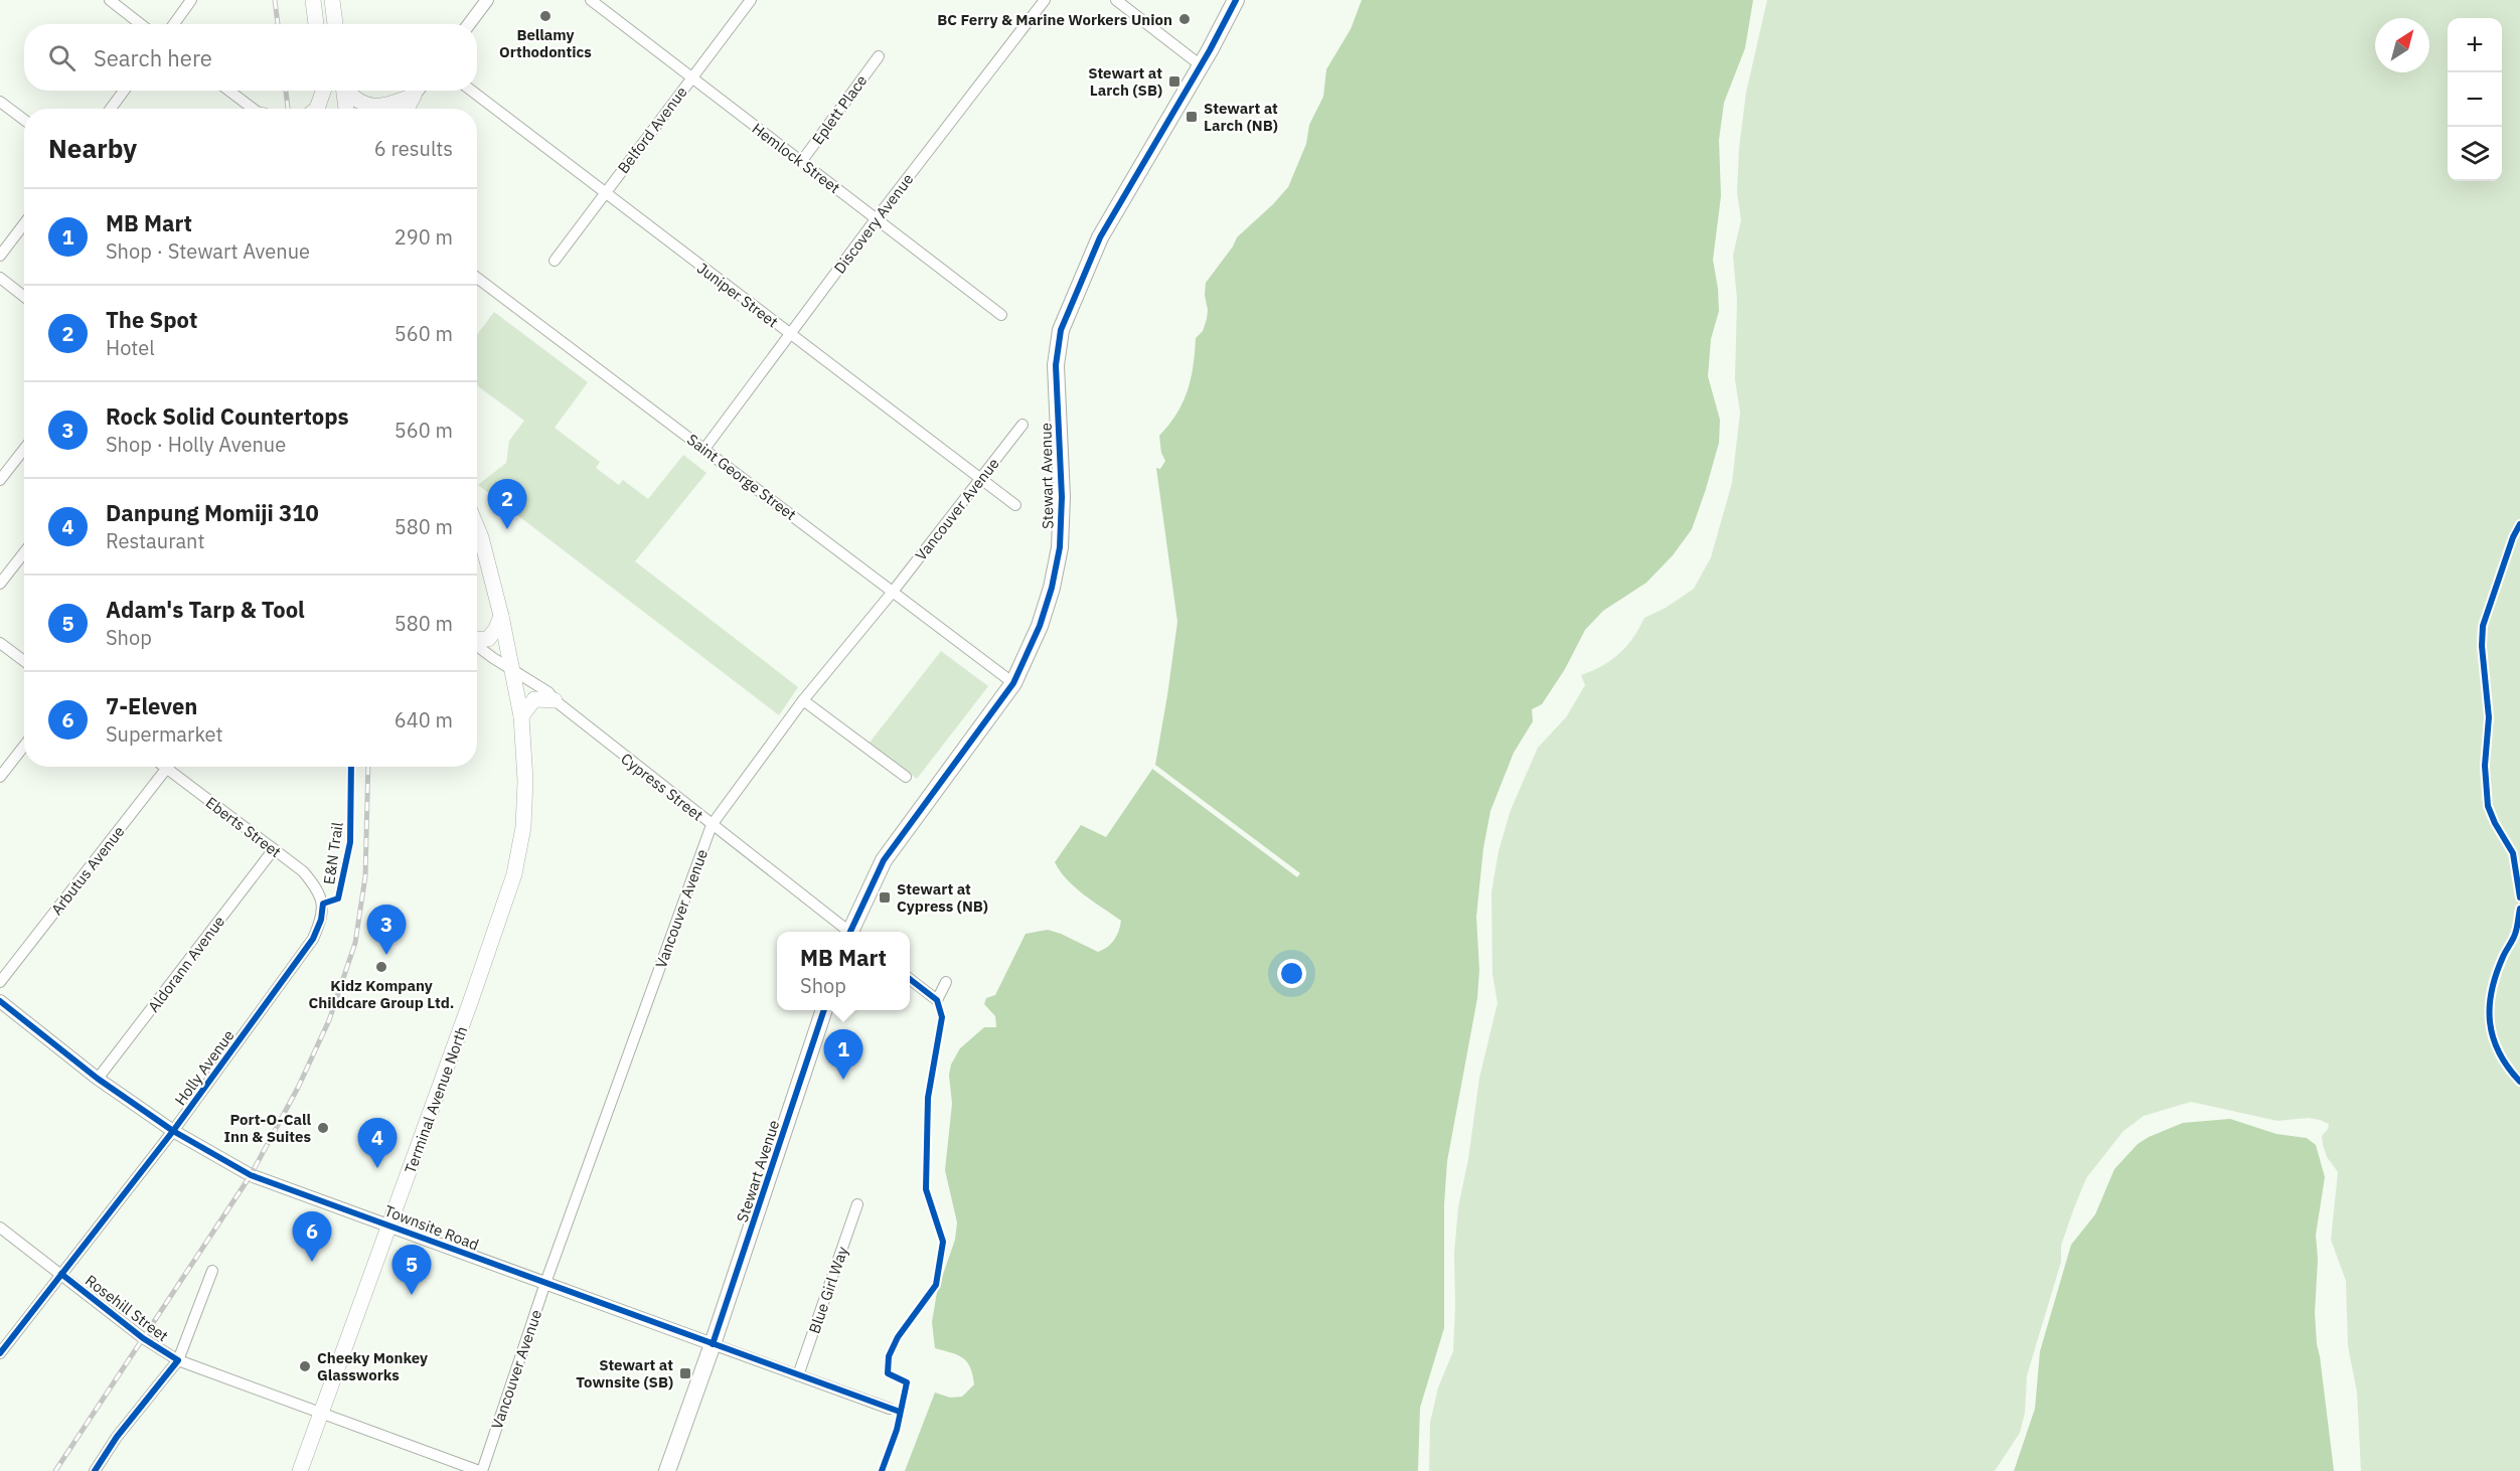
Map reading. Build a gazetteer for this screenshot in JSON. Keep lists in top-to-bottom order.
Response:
{
  "streets": {
    "highway": ["Stewart Avenue"],
    "main road": ["Terminal Avenue North"],
    "street": [
      "Eplett Place",
      "Belford Avenue",
      "Hemlock Street",
      "Discovery Avenue",
      "Juniper Street",
      "Saint George Street",
      "Vancouver Avenue",
      "Cypress Street",
      "Eberts Street",
      "Arbutus Avenue",
      "Aldorann Avenue",
      "Holly Avenue",
      "Townsite Road",
      "Blue Girl Way",
      "Rosehill Street"
    ],
    "cycle path": ["E&N Trail"]
  },
  "crossings": [
    ["Eplett Place", "Hemlock Street"],
    ["Belford Avenue", "Hemlock Street"],
    ["Belford Avenue", "Juniper Street"],
    ["Hemlock Street", "Discovery Avenue"],
    ["Discovery Avenue", "Juniper Street"],
    ["Discovery Avenue", "Saint George Street"],
    ["Juniper Street", "Vancouver Avenue"],
    ["Stewart Avenue", "Saint George Street"],
    ["Stewart Avenue", "Townsite Road"],
    ["Saint George Street", "Vancouver Avenue"],
    ["Vancouver Avenue", "Cypress Street"],
    ["Vancouver Avenue", "Townsite Road"],
    ["Vancouver Avenue", "Rosehill Street"],
    ["Cypress Street", "Terminal Avenue North"],
    ["Eberts Street", "Arbutus Avenue"],
    ["Eberts Street", "Aldorann Avenue"],
    ["Eberts Street", "Holly Avenue"],
    ["Aldorann Avenue", "Townsite Road"],
    ["Holly Avenue", "Townsite Road"],
    ["Holly Avenue", "Rosehill Street"],
    ["Terminal Avenue North", "Townsite Road"],
    ["Terminal Avenue North", "Rosehill Street"],
    ["Townsite Road", "Blue Girl Way"]
  ],
  "places": {
    "other": [
      "Bellamy Orthodontics",
      "BC Ferry & Marine Workers Union",
      "Kidz Kompany Childcare Group Ltd.",
      "Port-O-Call Inn & Suites",
      "Cheeky Monkey Glassworks"
    ],
    "transit": [
      "Stewart at Larch (SB)",
      "Stewart at Larch (NB)",
      "Stewart at Cypress (NB)",
      "Stewart at Townsite (SB)"
    ]
  },
  "north": "top right",
  "page": {
    "map_buttons": ["+", "−"],
    "search": "Search here",
    "heading": ["Nearby", "6 results"],
    "list": [
      {
        "mark": "1",
        "name": "MB Mart",
        "note": "Shop · Stewart Avenue",
        "value": "290 m"
      },
      {
        "mark": "2",
        "name": "The Spot",
        "note": "Hotel",
        "value": "560 m"
      },
      {
        "mark": "3",
        "name": "Rock Solid Countertops",
        "note": "Shop · Holly Avenue",
        "value": "560 m"
      },
      {
        "mark": "4",
        "name": "Danpung Momiji 310",
        "note": "Restaurant",
        "value": "580 m"
      },
      {
        "mark": "5",
        "name": "Adam's Tarp & Tool",
        "note": "Shop",
        "value": "580 m"
      },
      {
        "mark": "6",
        "name": "7-Eleven",
        "note": "Supermarket",
        "value": "640 m"
      }
    ],
    "pins": [
      "2",
      "3",
      "1",
      "4",
      "6",
      "5"
    ],
    "popup": ["MB Mart", "Shop"]
  }
}
